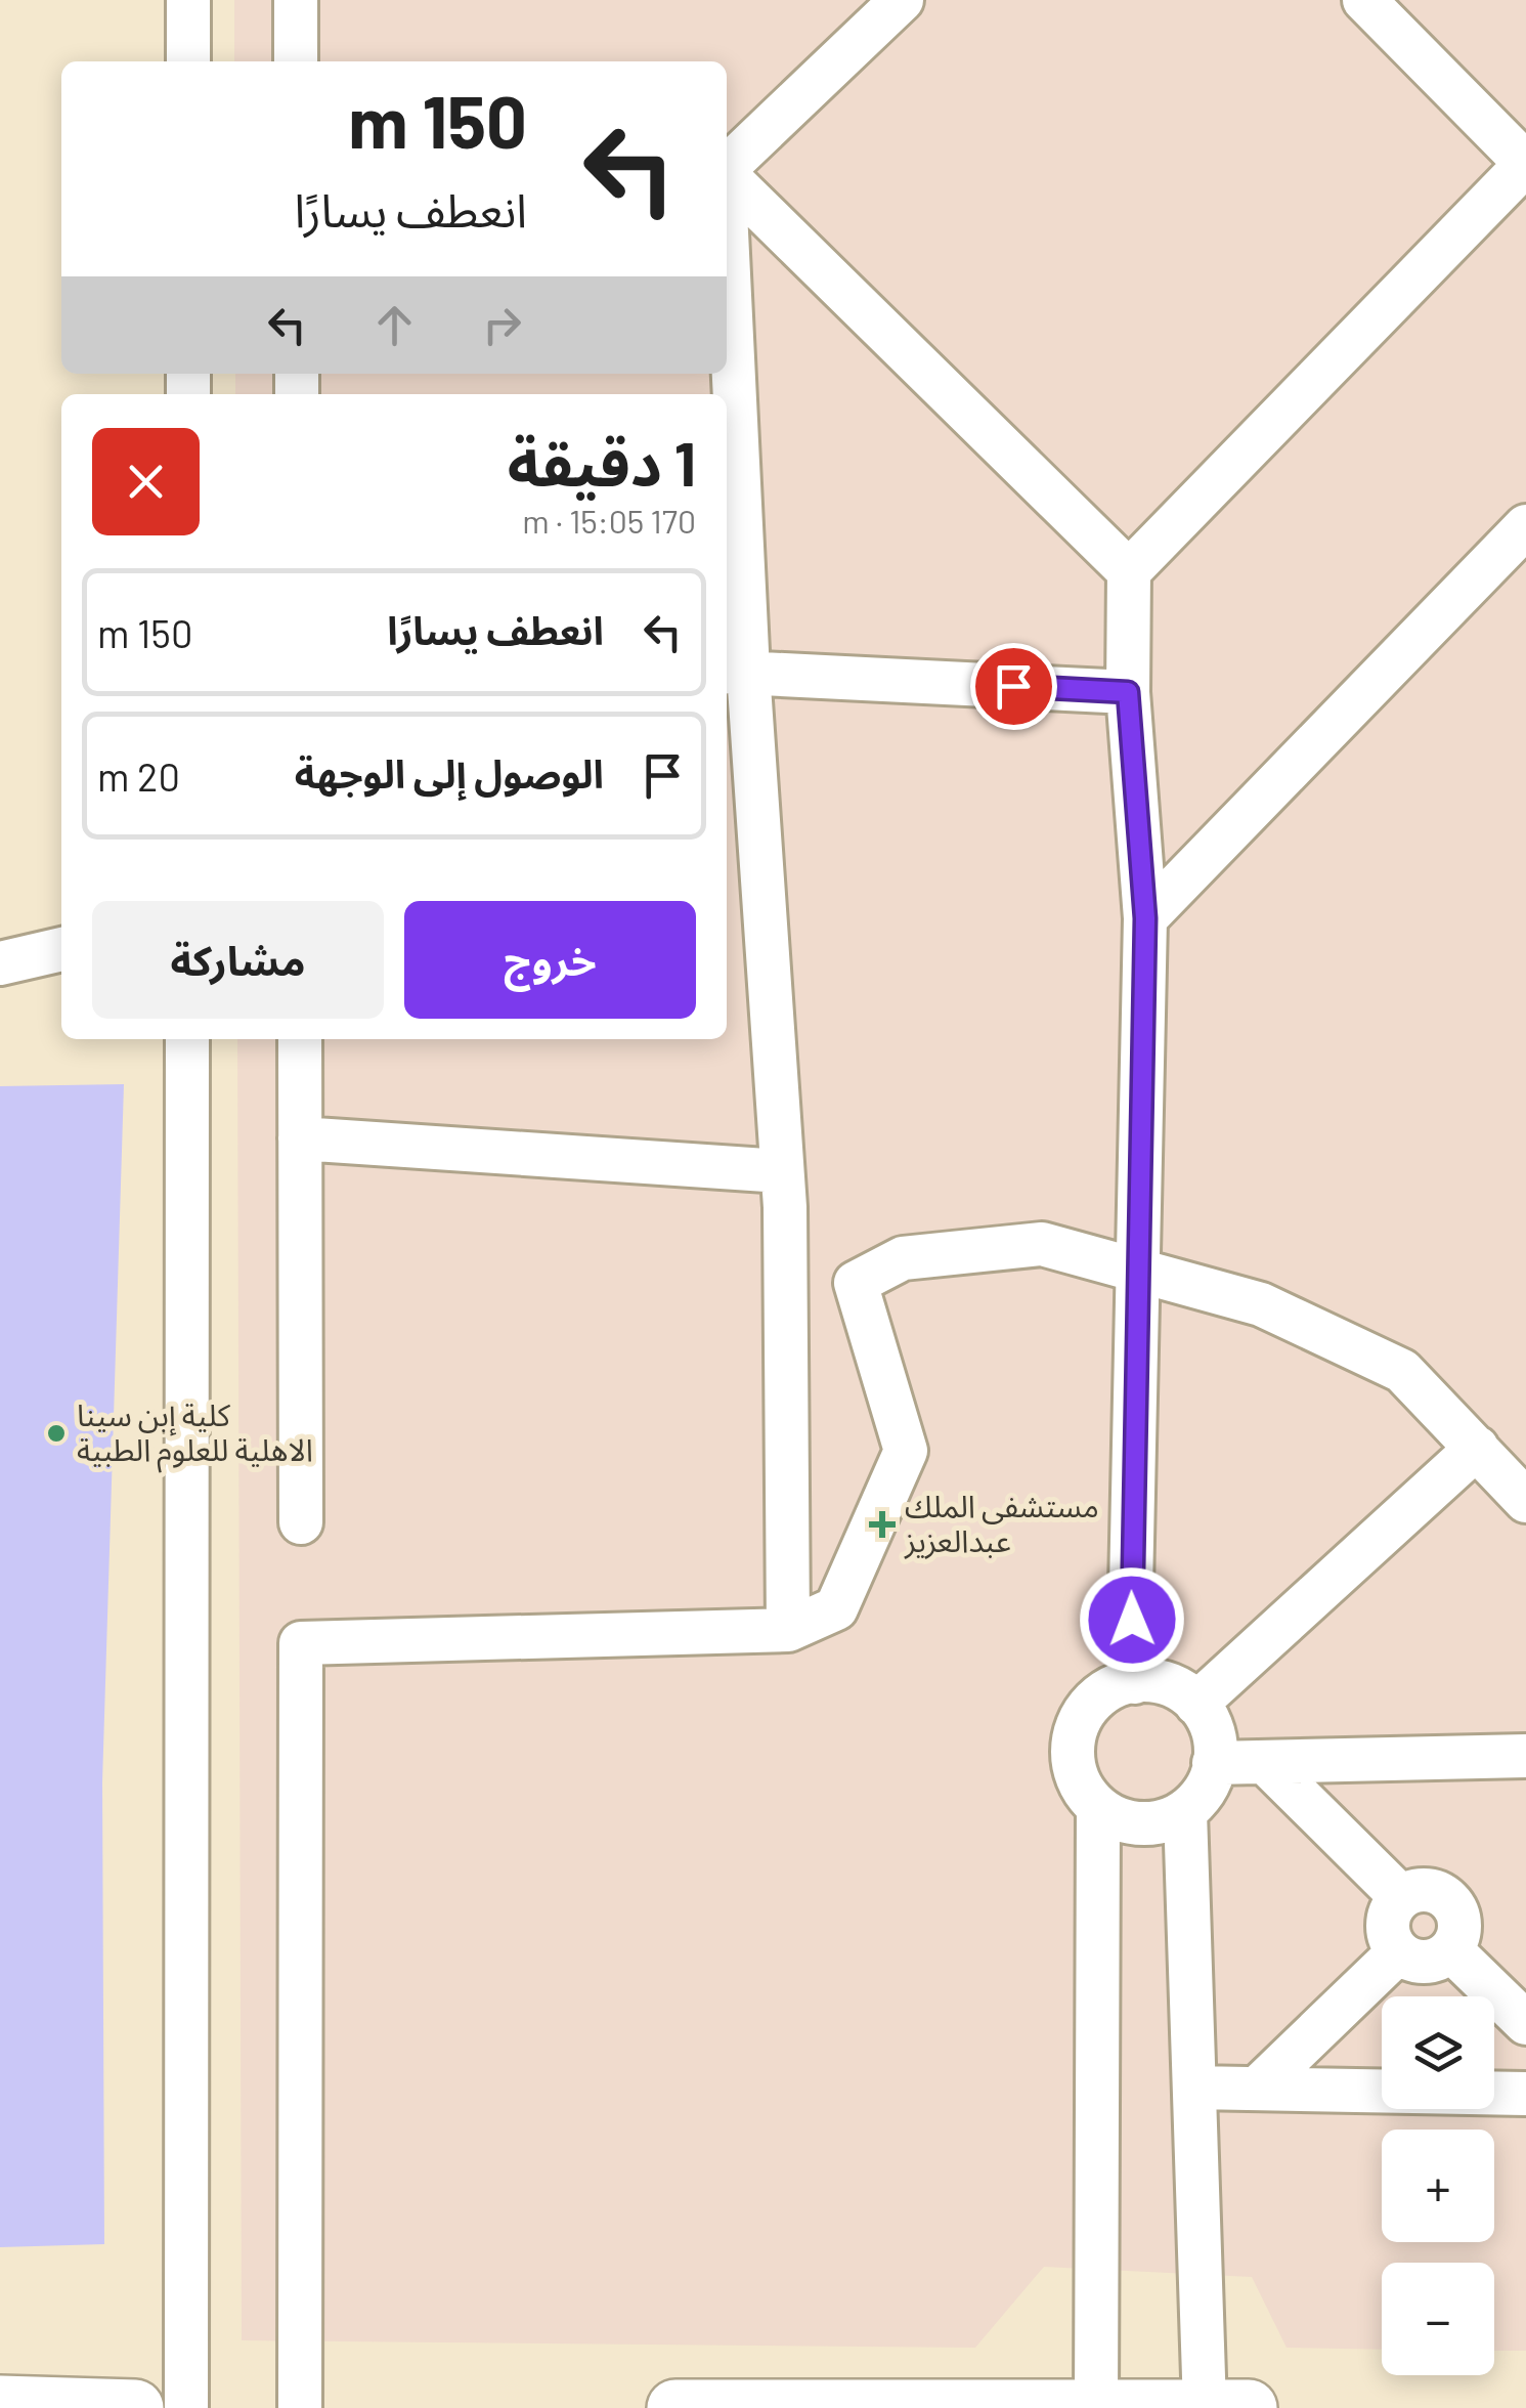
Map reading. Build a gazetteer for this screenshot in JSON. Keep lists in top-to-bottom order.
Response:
{
  "places": {
    "other": ["كلية إبن سينا الاهلية للعلوم الطبية"],
    "health": ["مستشفى الملك عبدالعزيز"]
  },
  "page": {
    "turn": ["150 m", "انعطف يسارًا"],
    "heading": ["1 دقيقة", "170 m · 15:05"],
    "list": [
      {
        "name": "انعطف يسارًا",
        "value": "150 m"
      },
      {
        "name": "الوصول إلى الوجهة",
        "value": "20 m"
      }
    ],
    "buttons": ["خروج", "مشاركة"],
    "map_buttons": ["+", "−"]
  }
}
